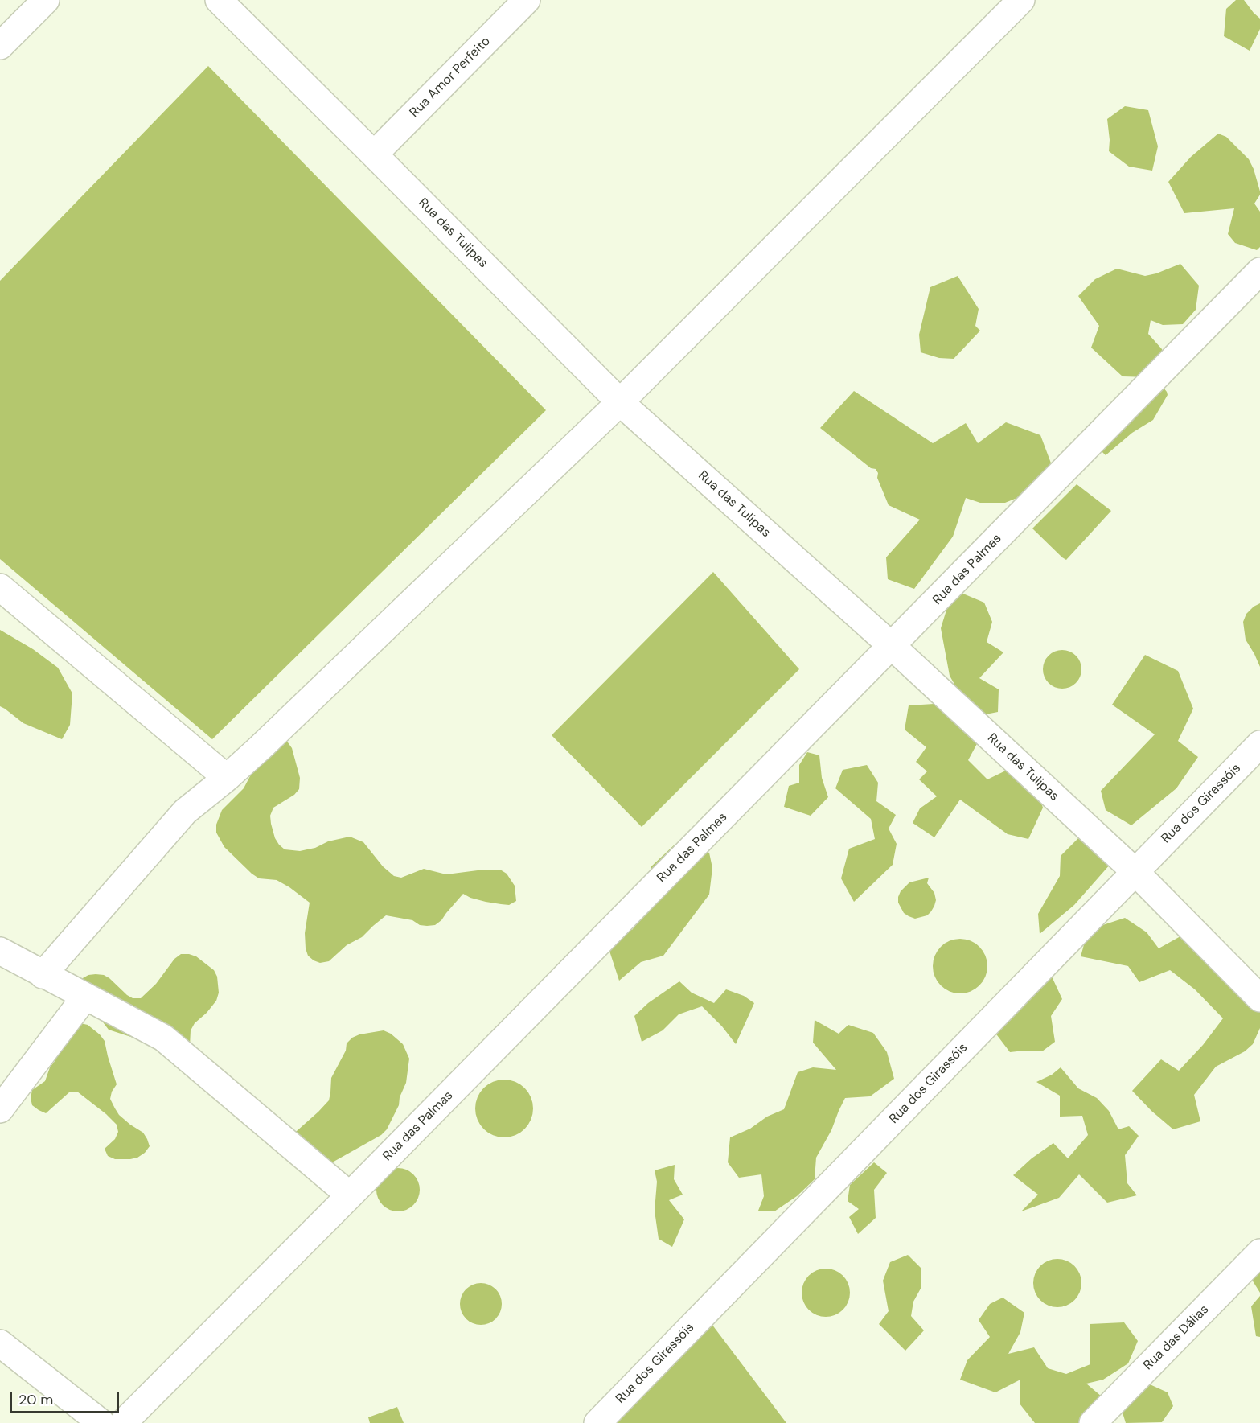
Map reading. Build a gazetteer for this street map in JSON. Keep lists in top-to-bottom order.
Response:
{
  "streets": {
    "street": [
      "Rua Amor Perfeito",
      "Rua das Tulipas",
      "Rua das Palmas",
      "Rua dos Girassóis",
      "Rua das Dálias"
    ]
  },
  "crossings": [
    ["Rua Amor Perfeito", "Rua das Tulipas"],
    ["Rua das Tulipas", "Rua das Palmas"],
    ["Rua das Tulipas", "Rua dos Girassóis"]
  ],
  "scale_bar": "20 m"
}
